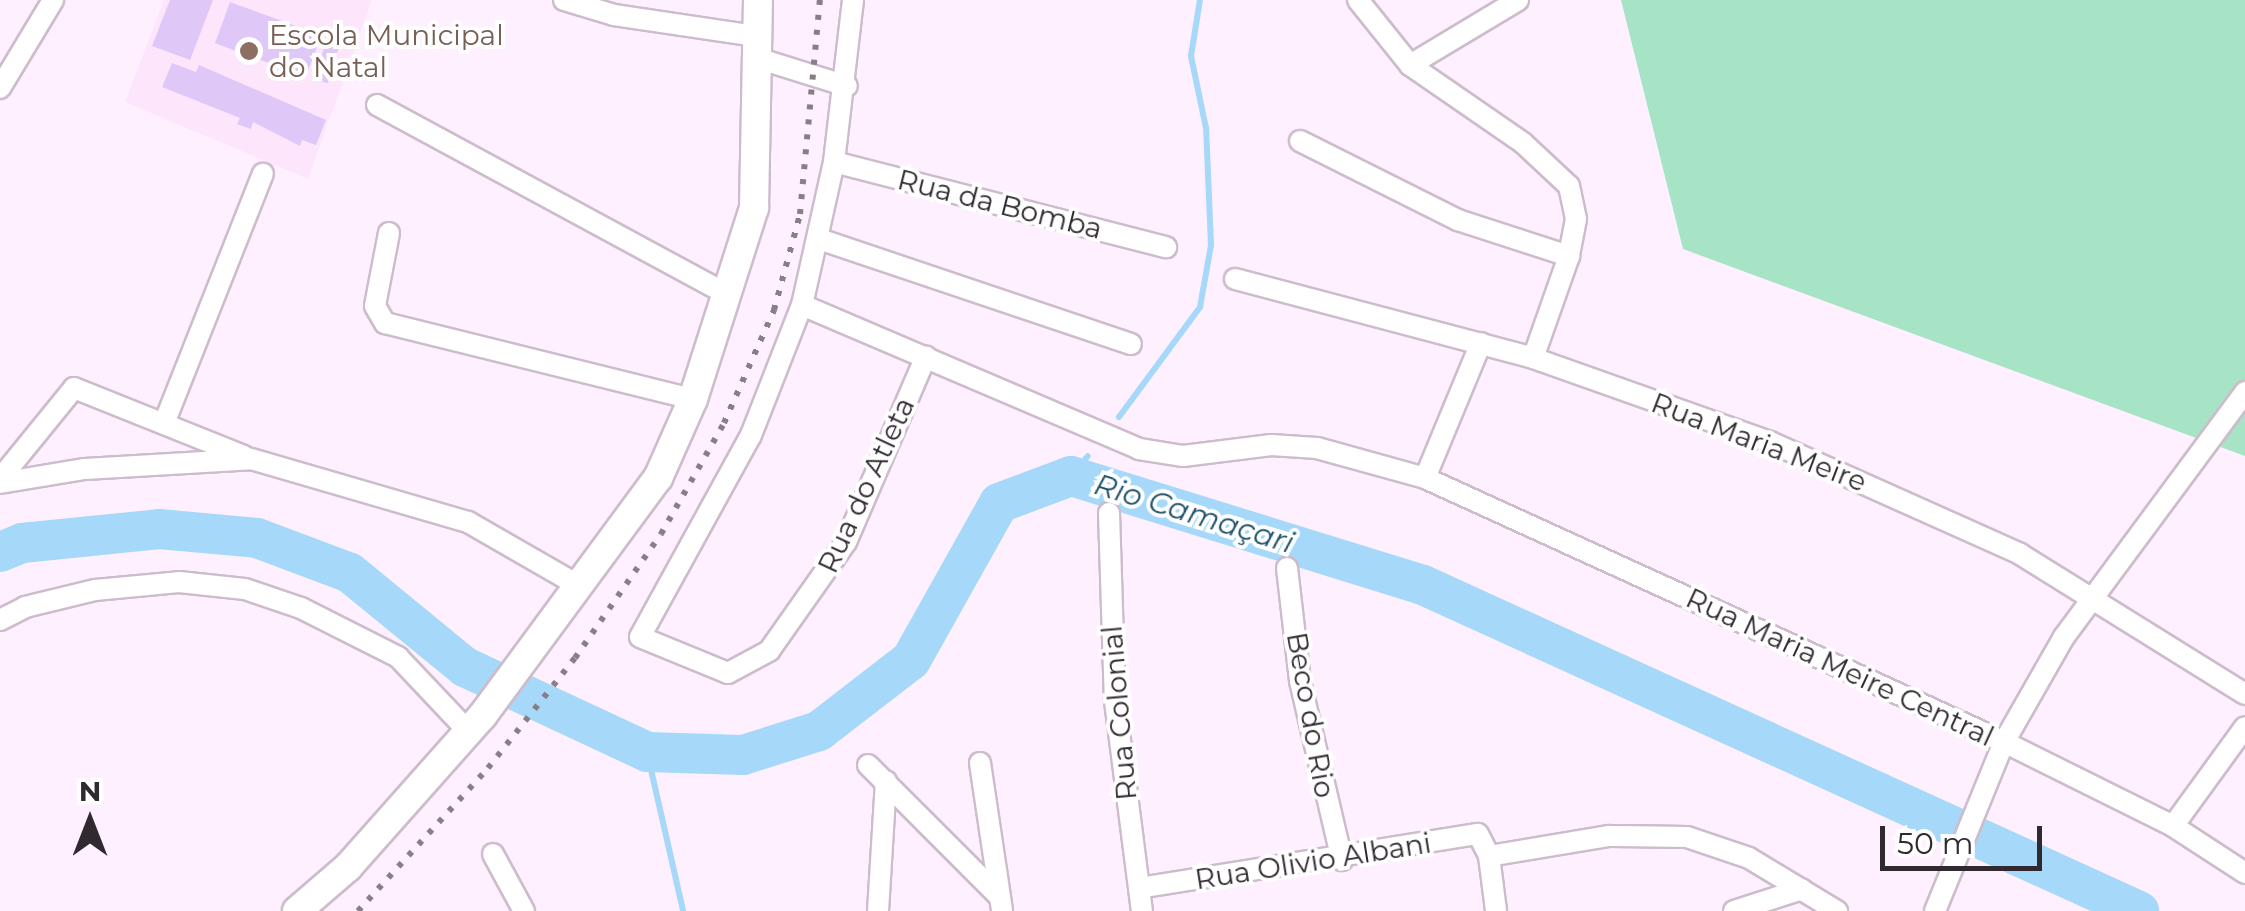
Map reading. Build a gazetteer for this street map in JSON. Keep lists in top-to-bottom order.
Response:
{
  "streets": {
    "street": [
      "Rua da Bomba",
      "Rua Maria Meire",
      "Rua do Atleta",
      "Rua Maria Meire Central",
      "Rua Colonial",
      "Beco do Rio",
      "Rua Olivio Albani"
    ]
  },
  "crossings": [
    ["Rua do Atleta", "Rua Maria Meire Central"],
    ["Rua Colonial", "Rua Olivio Albani"],
    ["Beco do Rio", "Rua Olivio Albani"]
  ],
  "water": ["Rio Camaçari"],
  "places": ["Escola Municipal do Natal"],
  "scale_bar": "50 m",
  "north": "top"
}
